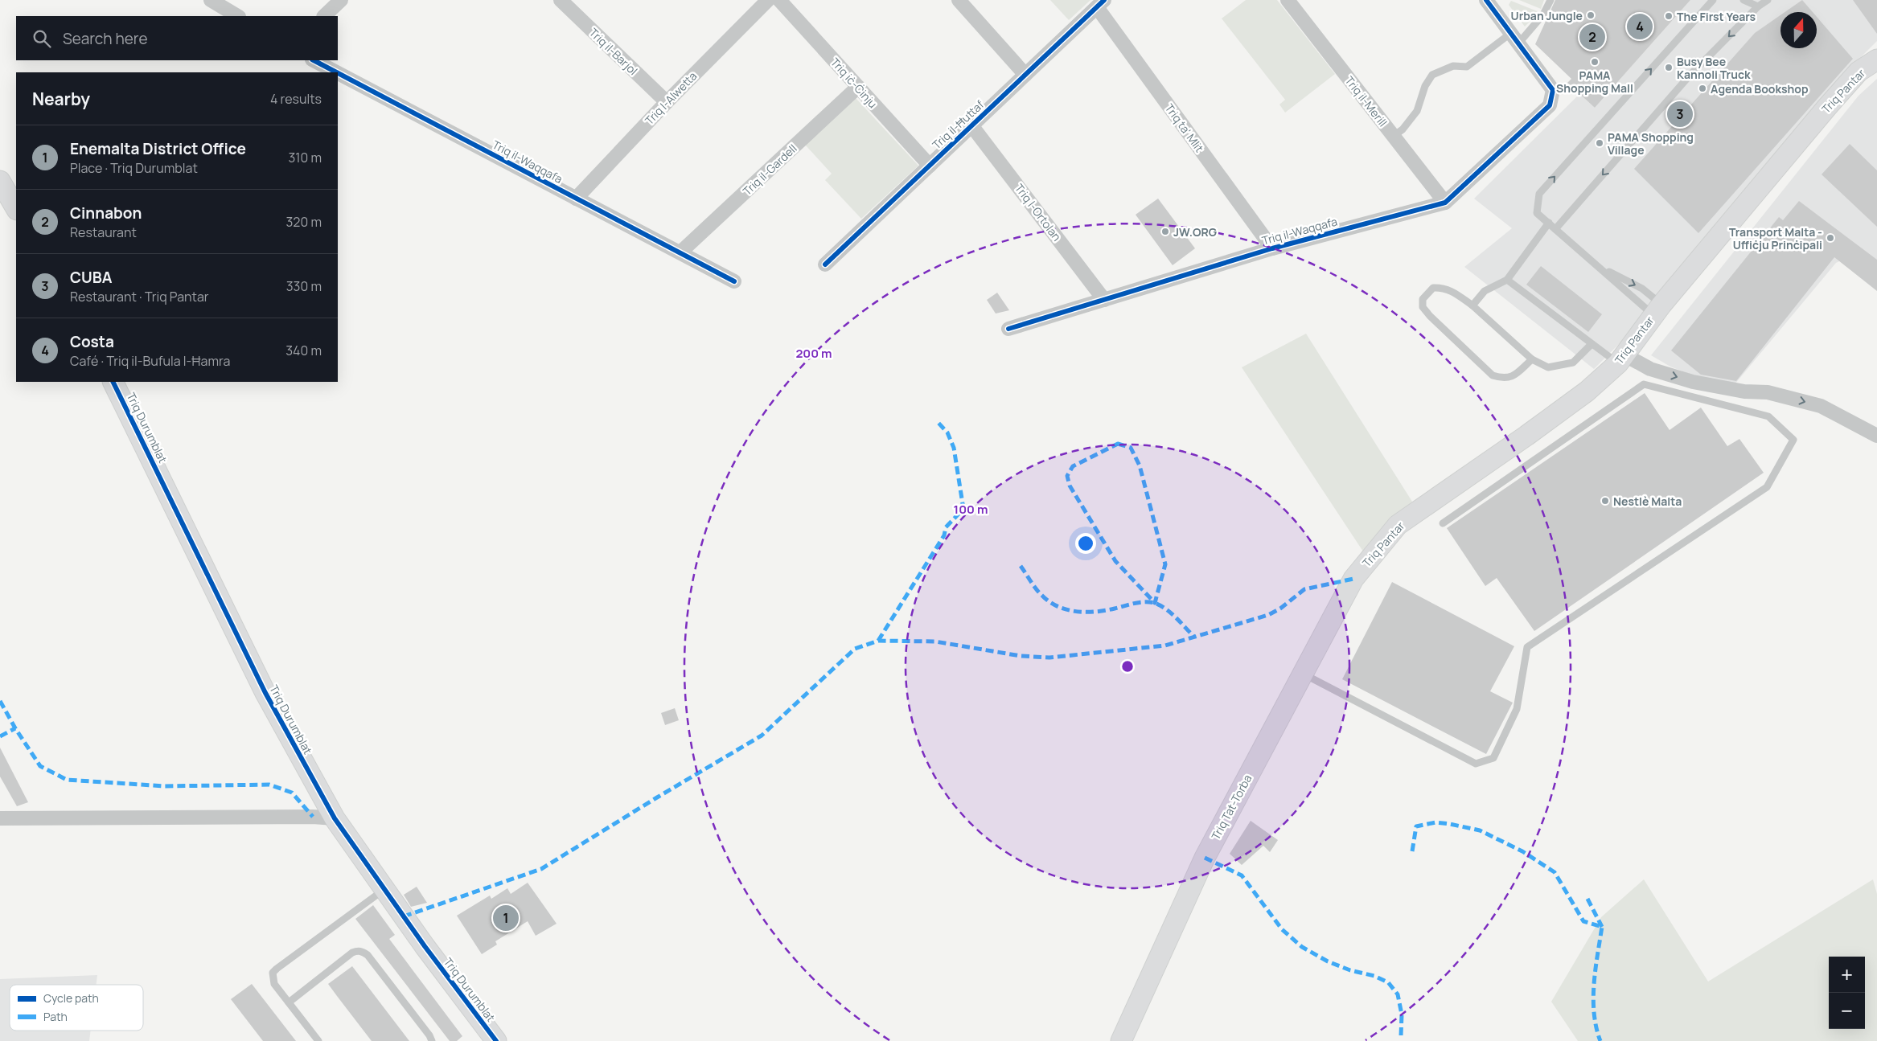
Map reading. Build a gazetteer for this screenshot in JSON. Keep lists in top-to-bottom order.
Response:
{
  "streets": {
    "main road": ["Triq Pantar", "Triq Durumblat", "Triq Tat-Torba"],
    "street": [
      "Triq il-Barjol",
      "Triq iċ-Ċinju",
      "Triq l-Alwetta",
      "Triq il-Merill",
      "Triq il-Ħuttaf",
      "Triq ta' Mlit",
      "Triq il-Waqqafa",
      "Triq il-Gardell",
      "Triq l-Ortolan"
    ]
  },
  "crossings": [
    ["Triq il-Barjol", "Triq l-Alwetta"],
    ["Triq iċ-Ċinju", "Triq il-Ħuttaf"],
    ["Triq iċ-Ċinju", "Triq il-Gardell"],
    ["Triq Pantar", "Triq Tat-Torba"],
    ["Triq l-Alwetta", "Triq il-Waqqafa"],
    ["Triq il-Merill", "Triq il-Waqqafa"],
    ["Triq il-Ħuttaf", "Triq ta' Mlit"],
    ["Triq il-Ħuttaf", "Triq l-Ortolan"],
    ["Triq ta' Mlit", "Triq il-Waqqafa"],
    ["Triq il-Waqqafa", "Triq il-Gardell"],
    ["Triq il-Waqqafa", "Triq l-Ortolan"]
  ],
  "places": [
    "Urban Jungle",
    "The First Years",
    "PAMA Shopping Mall",
    "Busy Bee Kannoli Truck",
    "Agenda Bookshop",
    "PAMA Shopping Village",
    "JW.ORG",
    "Transport Malta - Uffiċju Prinċipali",
    "Nestlè Malta"
  ],
  "legend": ["Cycle path", "Path"],
  "north": "top",
  "page": {
    "pins": [
      "4",
      "2",
      "3",
      "1"
    ],
    "search": "Search here",
    "heading": ["Nearby", "4 results"],
    "list": [
      {
        "mark": "1",
        "name": "Enemalta District Office",
        "note": "Place · Triq Durumblat",
        "value": "310 m"
      },
      {
        "mark": "2",
        "name": "Cinnabon",
        "note": "Restaurant",
        "value": "320 m"
      },
      {
        "mark": "3",
        "name": "CUBA",
        "note": "Restaurant · Triq Pantar",
        "value": "330 m"
      },
      {
        "mark": "4",
        "name": "Costa",
        "note": "Café · Triq il-Bufula l-Ħamra",
        "value": "340 m"
      }
    ],
    "map_buttons": ["+", "−"]
  },
  "rings": ["200 m", "100 m"]
}
